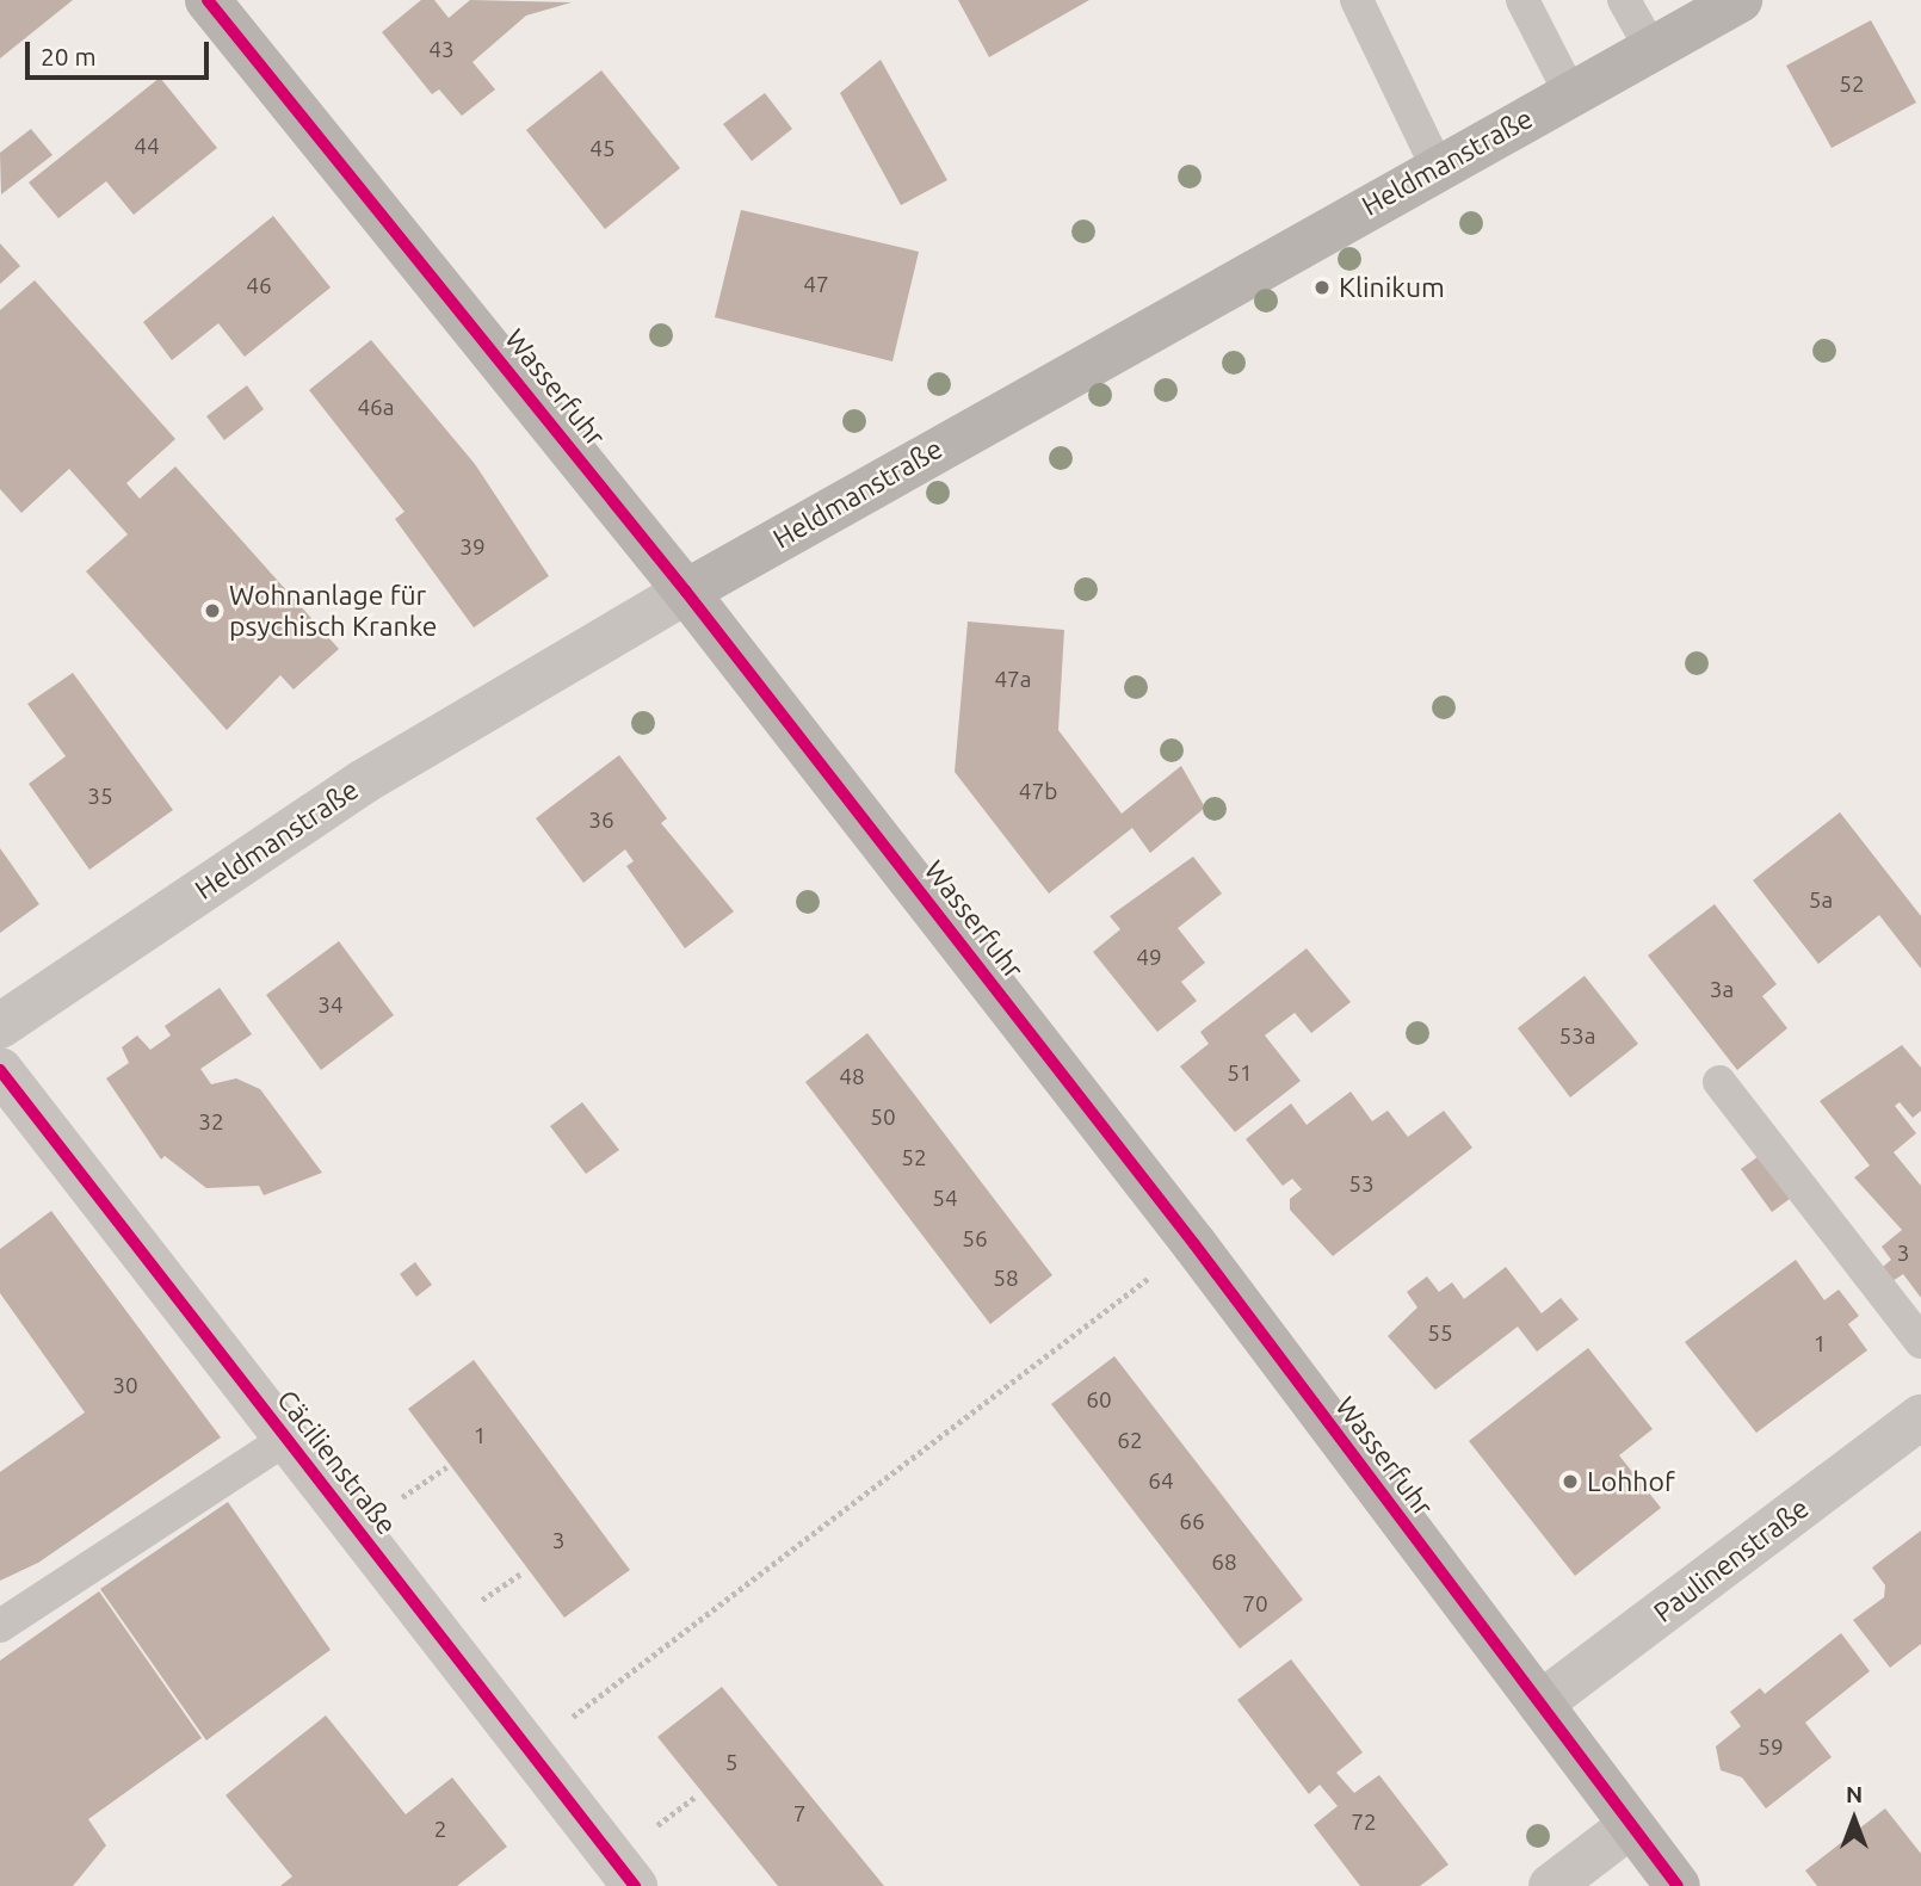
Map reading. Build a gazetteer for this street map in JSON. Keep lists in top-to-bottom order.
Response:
{
  "streets": {
    "main road": ["Heldmanstraße", "Wasserfuhr"],
    "street": ["Cäcilienstraße", "Paulinenstraße"]
  },
  "crossings": [
    ["Heldmanstraße", "Wasserfuhr"],
    ["Wasserfuhr", "Paulinenstraße"]
  ],
  "places": ["Klinikum", "Wohnanlage für psychisch Kranke", "Lohhof"],
  "house_numbers": [
    "43",
    "52",
    "44",
    "45",
    "47",
    "46",
    "46a",
    "39",
    "47a",
    "47b",
    "35",
    "36",
    "5a",
    "49",
    "3a",
    "34",
    "53a",
    "51",
    "48",
    "50",
    "32",
    "52",
    "53",
    "54",
    "56",
    "3",
    "58",
    "55",
    "1",
    "30",
    "60",
    "1",
    "62",
    "64",
    "66",
    "3",
    "68",
    "70",
    "59",
    "5",
    "7",
    "72",
    "2"
  ],
  "scale_bar": "20 m",
  "north": "top"
}
